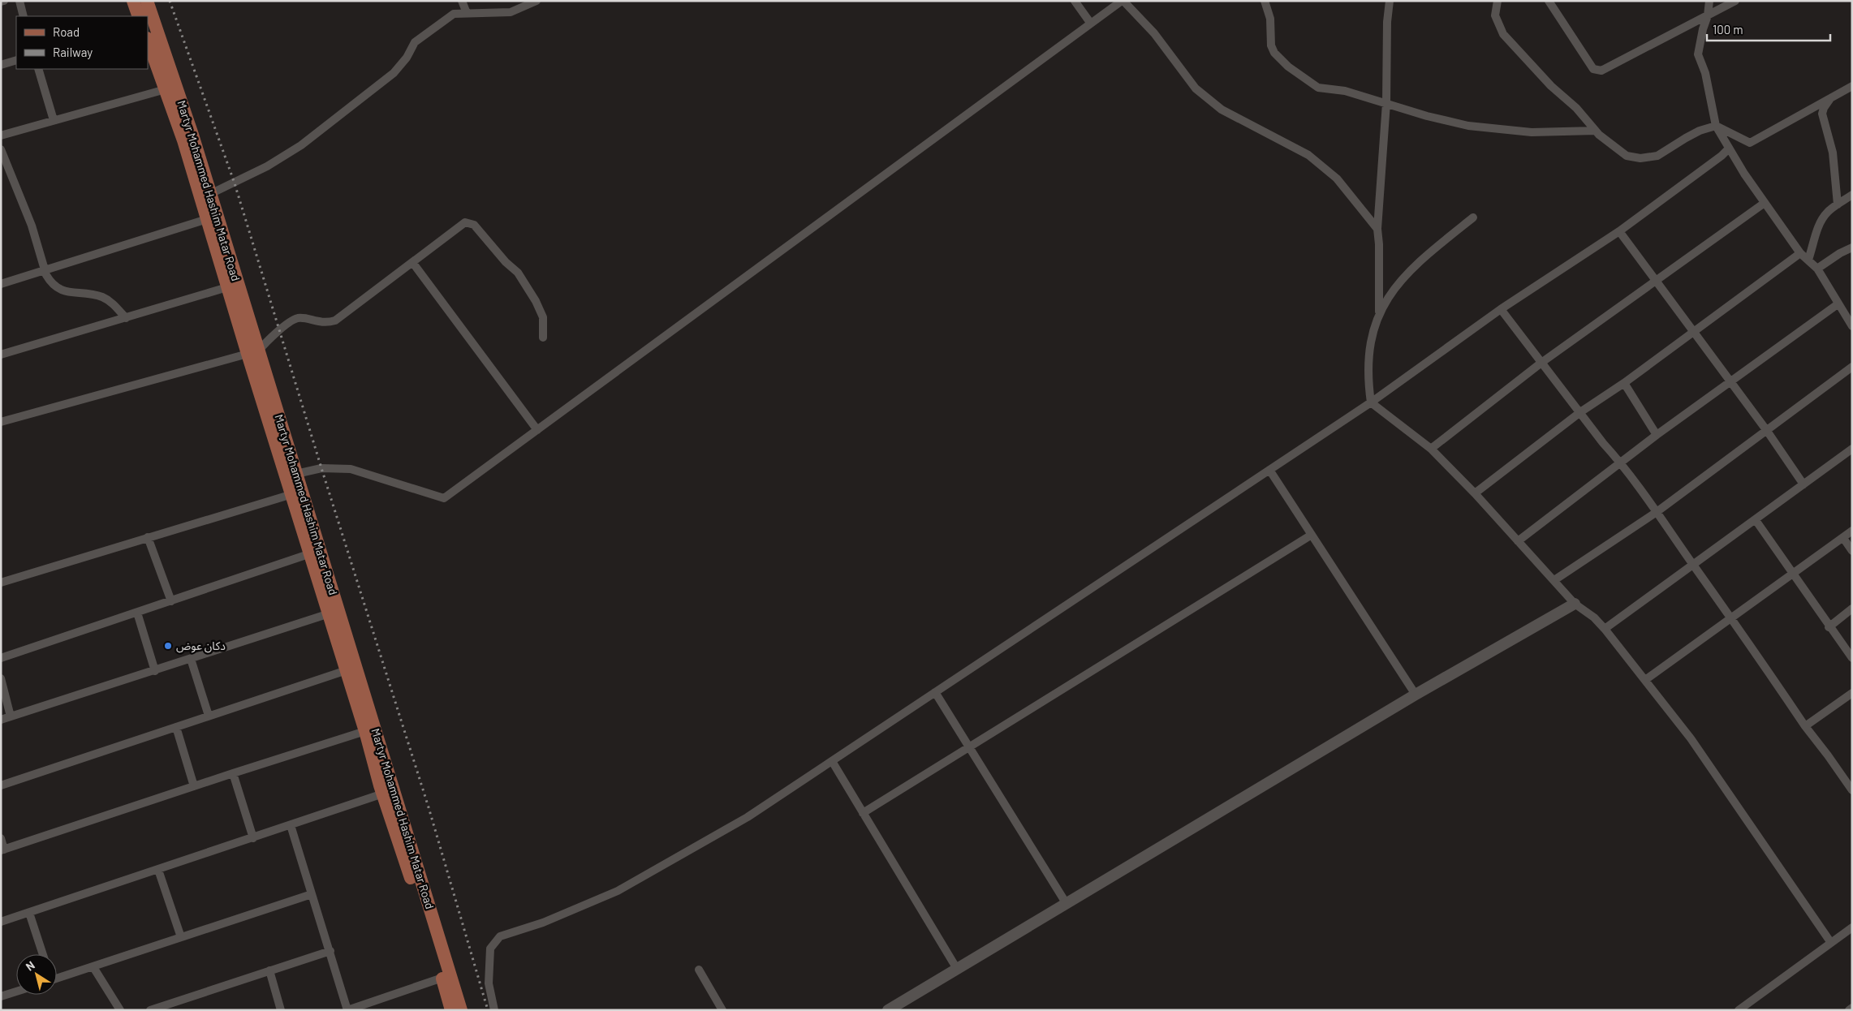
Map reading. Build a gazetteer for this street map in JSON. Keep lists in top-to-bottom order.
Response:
{
  "streets": {
    "main road": ["Martyr Mohammed Hashim Matar Road"]
  },
  "places": ["دكان عوض"],
  "legend": ["Road", "Railway"],
  "scale_bar": "100 m",
  "north": "top left"
}
